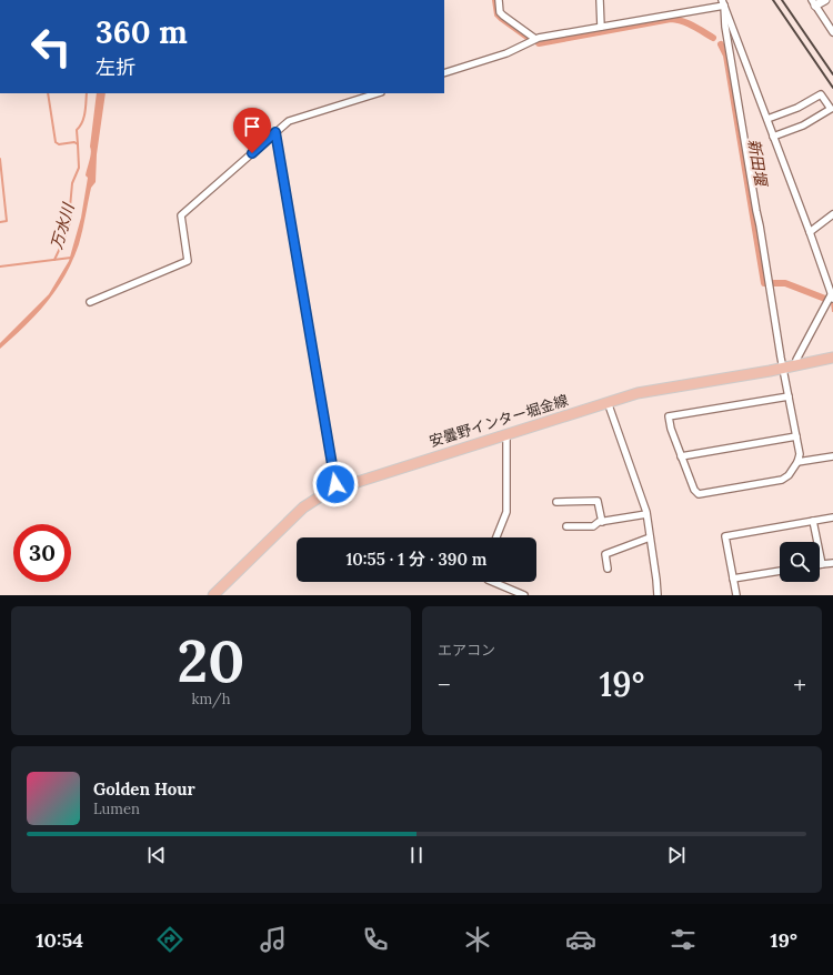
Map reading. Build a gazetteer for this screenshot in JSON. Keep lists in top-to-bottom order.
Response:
{
  "streets": {
    "main road": ["安曇野インター堀金線"]
  },
  "water": ["新田堰", "万水川"],
  "page": {
    "turn": ["360 m", "左折"],
    "limit": "30",
    "trip": "10:55 · 1 分 · 390 m",
    "tile": [
      ["20", "km/h"],
      "エアコン"
    ],
    "heat": ["−", "19°", "+"],
    "song": ["Golden Hour", "Lumen"],
    "tabs": ["10:54", "19°"]
  }
}
